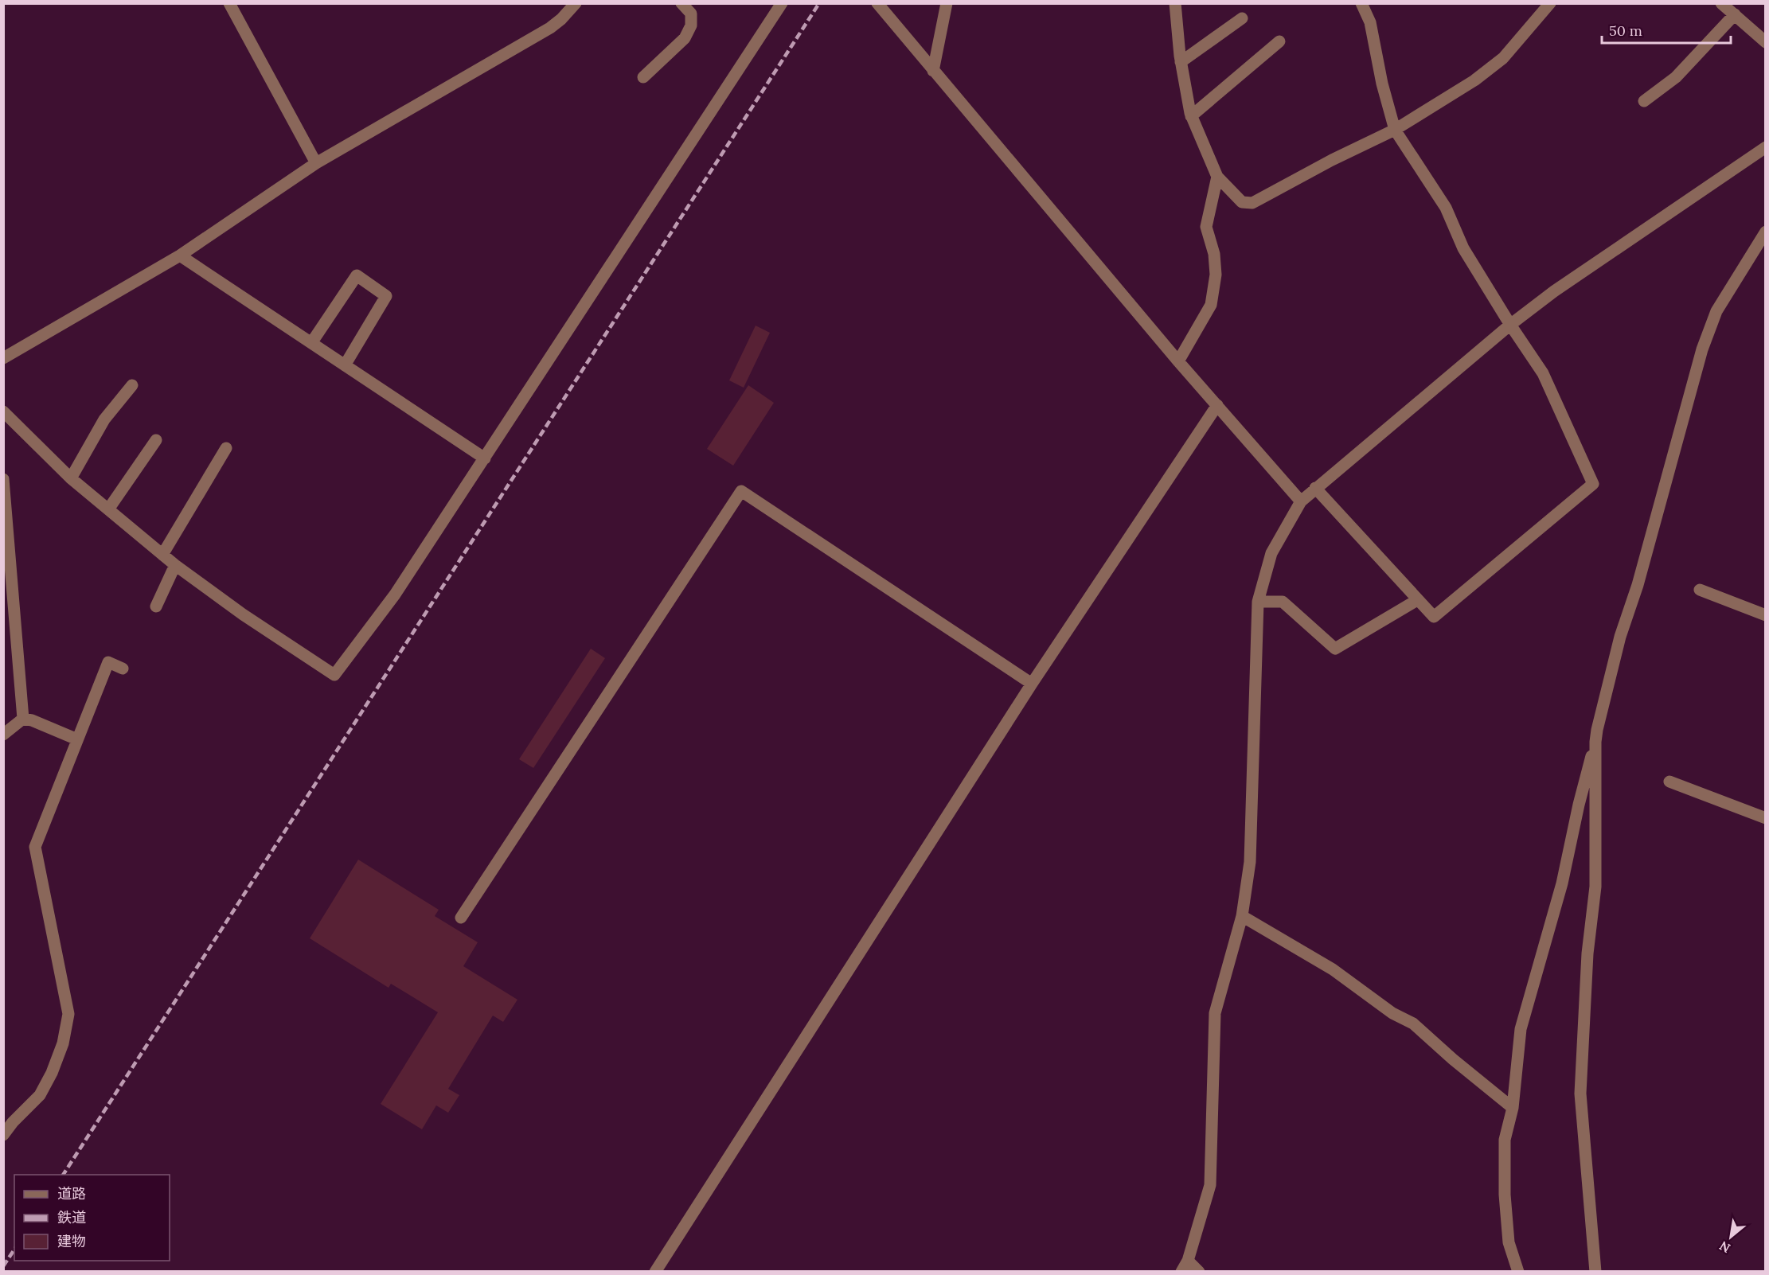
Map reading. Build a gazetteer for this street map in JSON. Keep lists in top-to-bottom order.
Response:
{
  "legend": ["道路", "鉄道", "建物"],
  "scale_bar": "50 m",
  "north": "bottom left"
}
